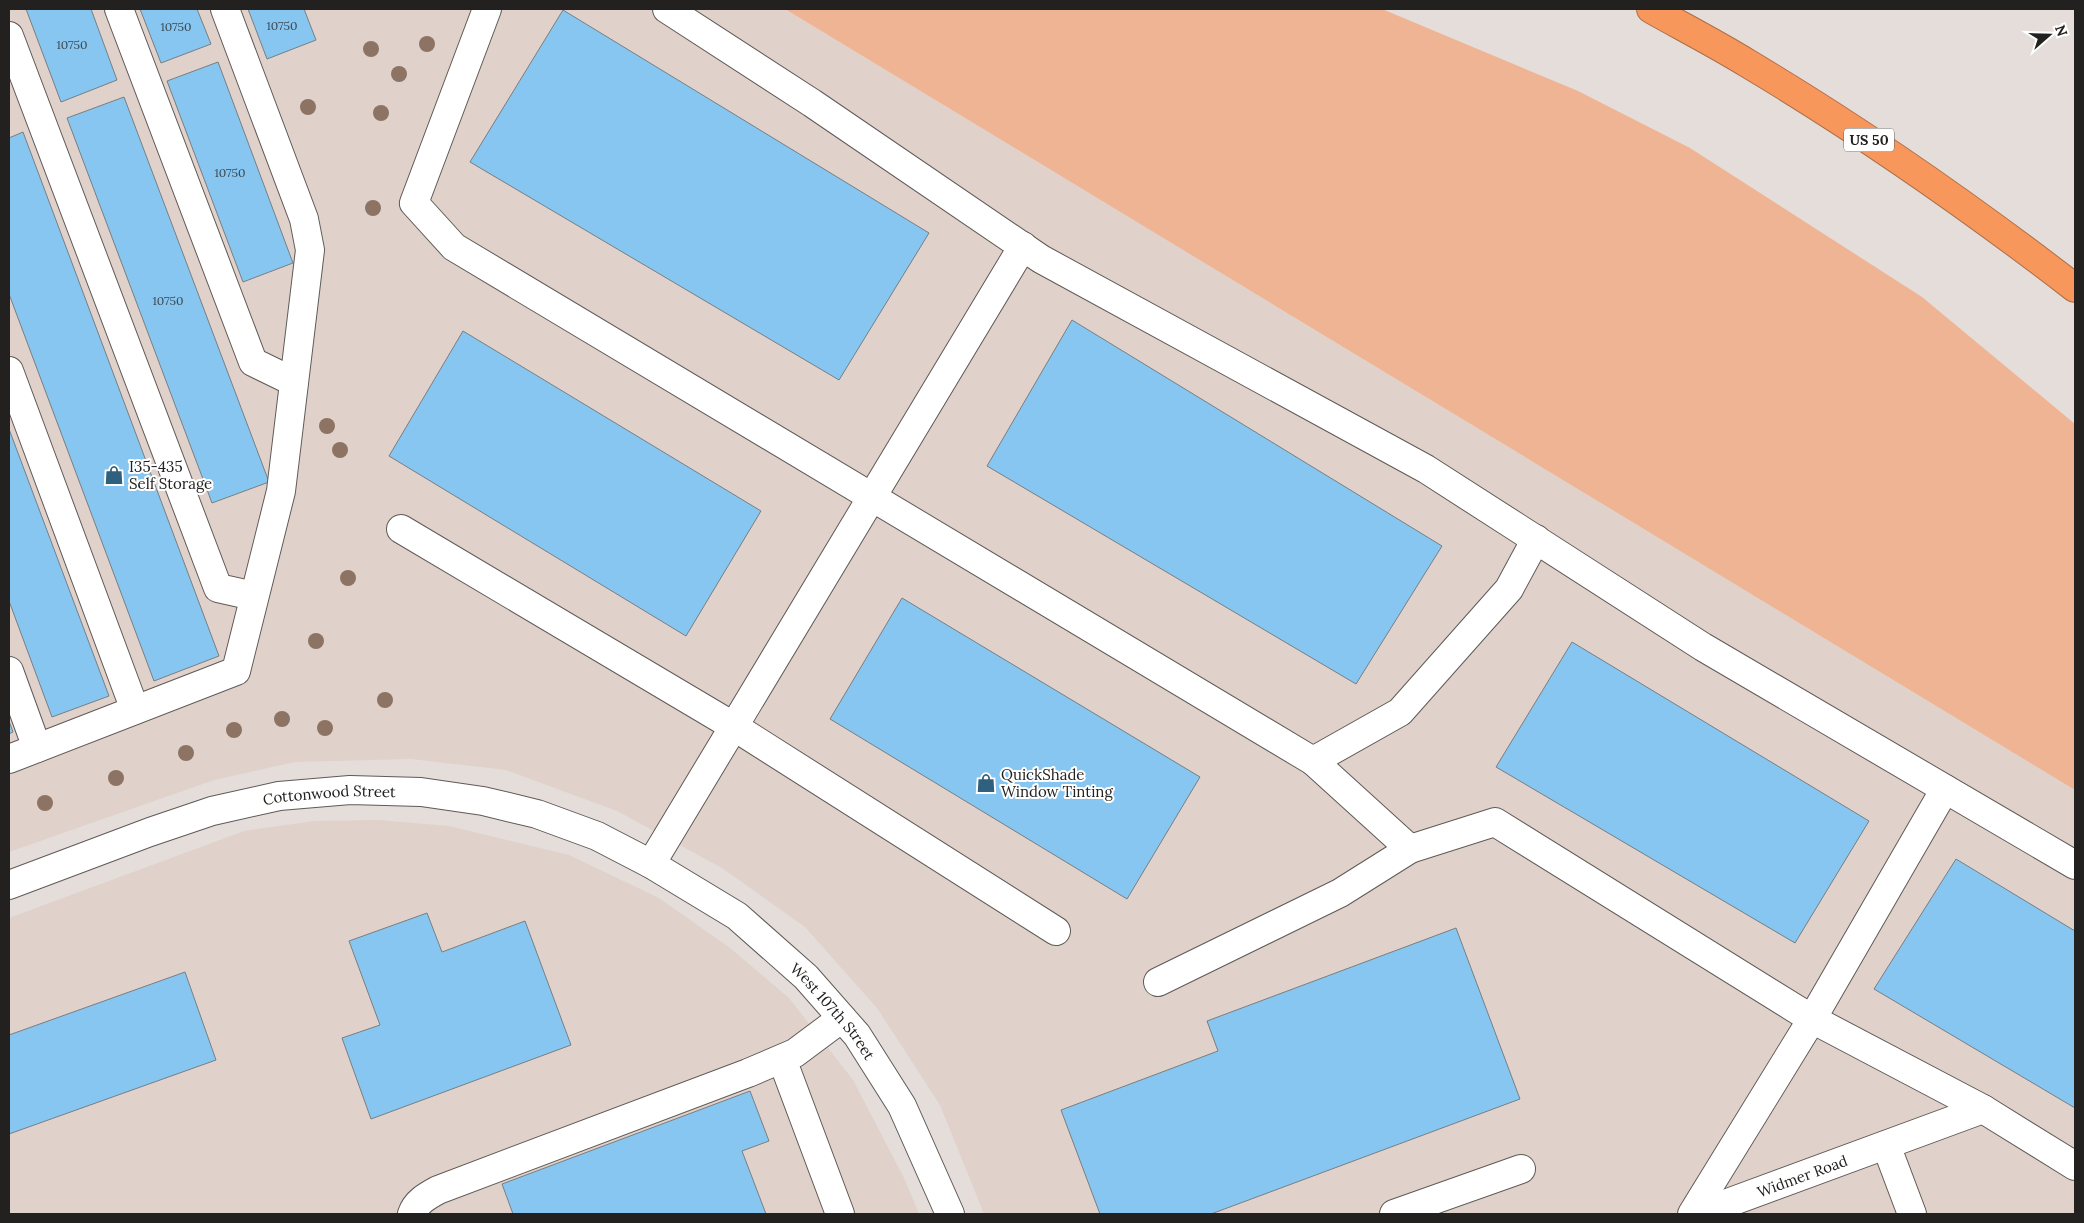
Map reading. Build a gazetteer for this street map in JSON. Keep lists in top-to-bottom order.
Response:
{
  "streets": {
    "highway": ["US 50"],
    "street": ["Cottonwood Street", "West 107th Street", "Widmer Road"]
  },
  "crossings": [
    ["Cottonwood Street", "West 107th Street"]
  ],
  "places": {
    "shop": ["I35-435 Self Storage", "QuickShade Window Tinting"]
  },
  "house_numbers": [
    "10750",
    "10750",
    "10750",
    "10750",
    "10750"
  ],
  "north": "right"
}
